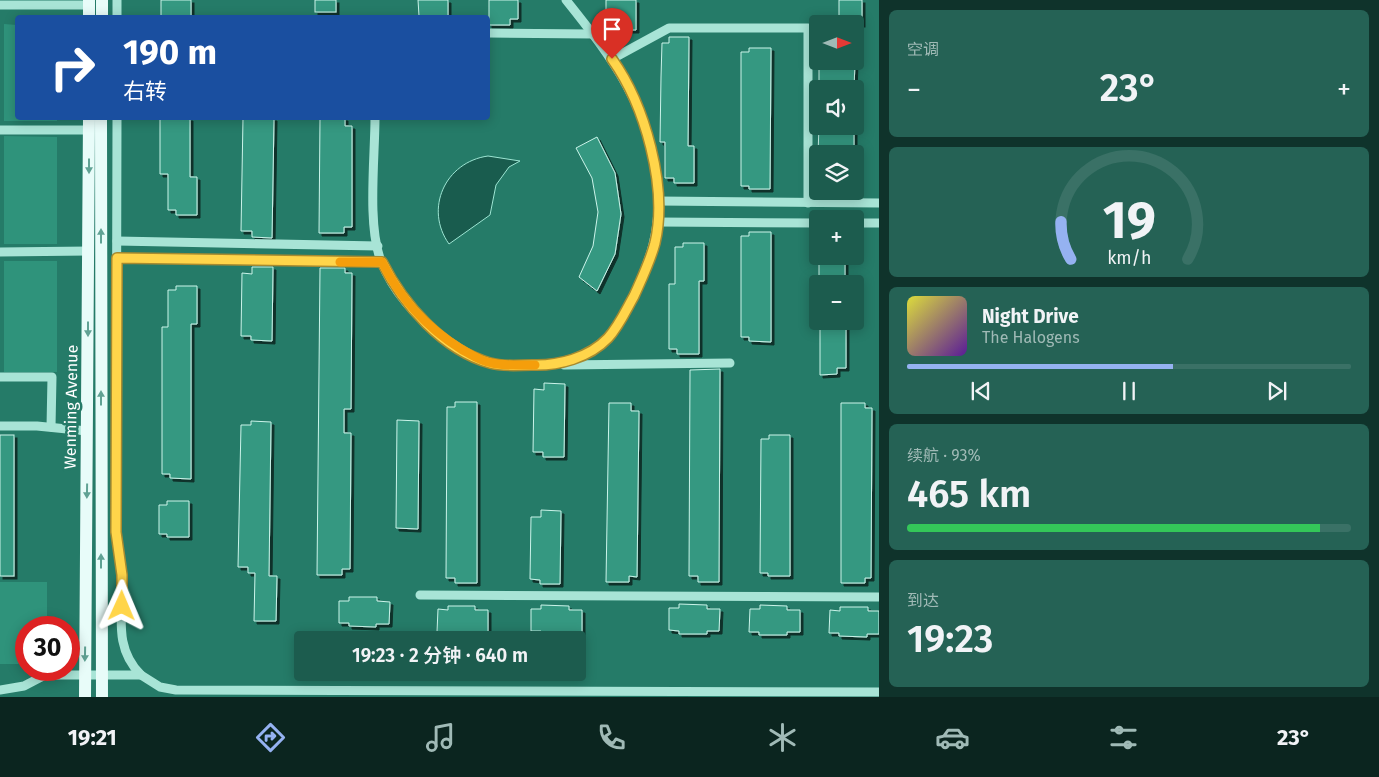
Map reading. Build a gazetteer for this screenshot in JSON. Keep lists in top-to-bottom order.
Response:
{
  "streets": {
    "main road": ["Wenming Avenue"]
  },
  "north": "right",
  "page": {
    "tile": [
      "空调",
      ["续航 · 93%", "465 km"],
      ["到达", "19:23"]
    ],
    "map_buttons": ["+", "−"],
    "turn": ["190 m", "右转"],
    "heat": ["−", "23°", "+"],
    "song": ["Night Drive", "The Halogens"],
    "limit": "30",
    "trip": "19:23 · 2 分钟 · 640 m",
    "tabs": ["19:21", "23°"],
    "gauge": ["19", "km/h"]
  }
}
